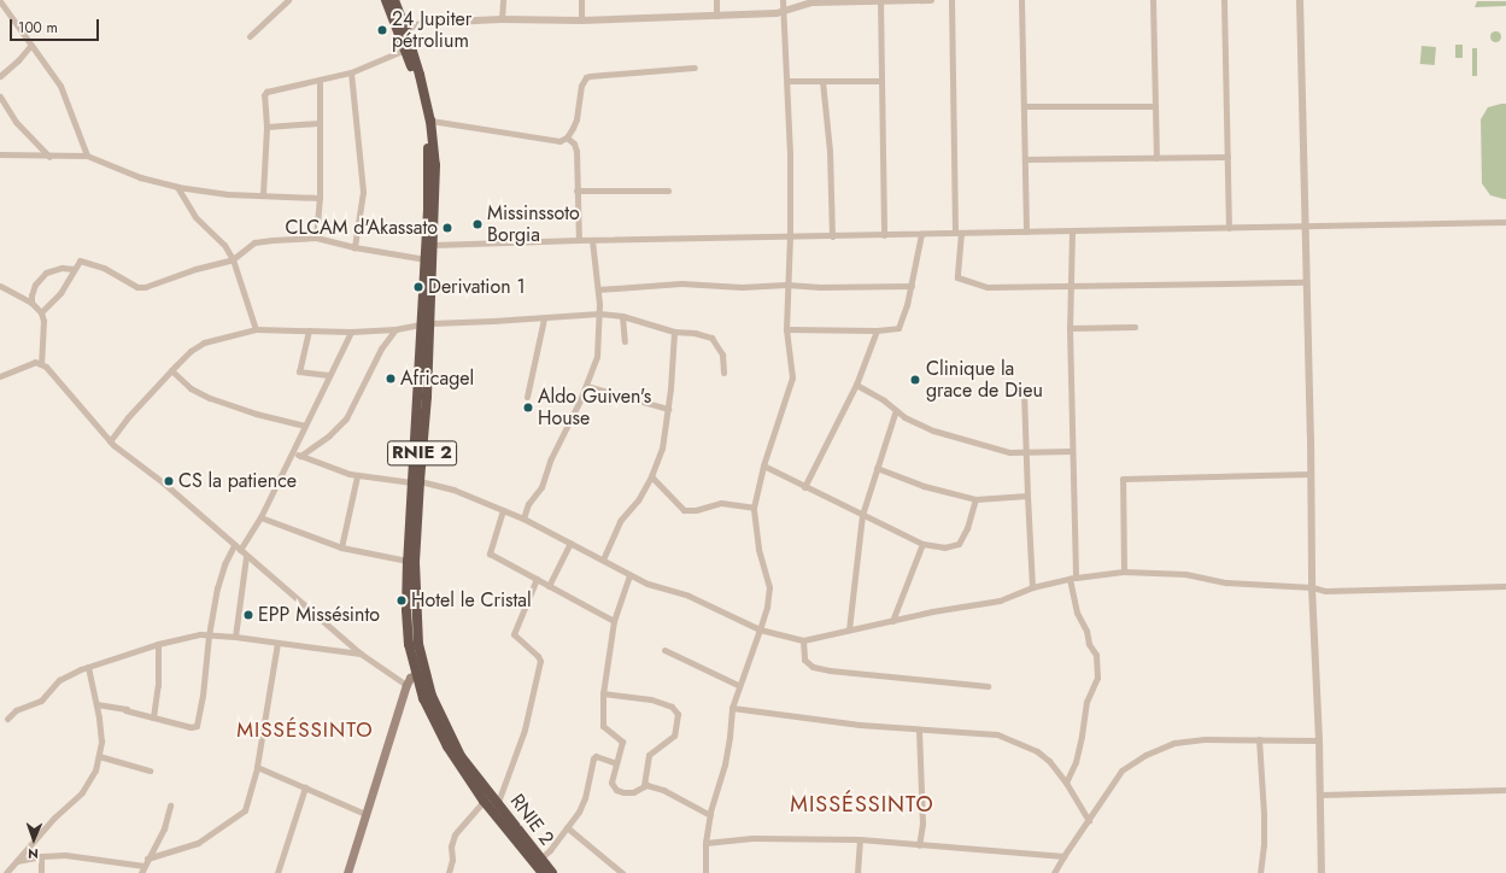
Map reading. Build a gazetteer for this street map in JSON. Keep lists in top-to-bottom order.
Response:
{
  "streets": {
    "highway": ["RNIE 2"]
  },
  "districts": ["MISSÉSSINTO", "MISSÉSSINTO"],
  "places": [
    "24 Jupiter pétrolium",
    "Missinssoto Borgia",
    "CLCAM d'Akassato",
    "Derivation 1",
    "Africagel",
    "Clinique la grace de Dieu",
    "Aldo Guiven's House",
    "CS la patience",
    "Hotel le Cristal",
    "EPP Missésinto"
  ],
  "scale_bar": "100 m",
  "north": "bottom"
}
